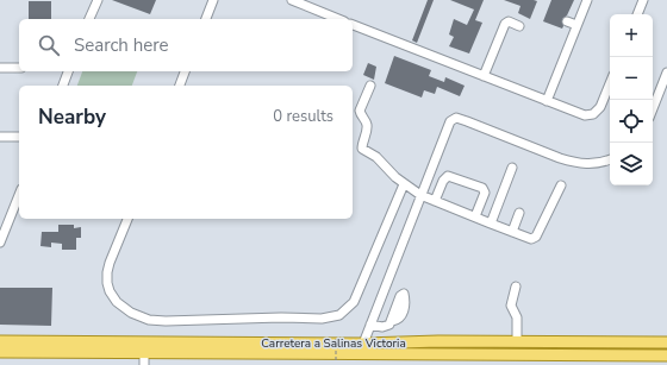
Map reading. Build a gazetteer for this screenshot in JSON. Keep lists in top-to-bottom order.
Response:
{
  "streets": {
    "main road": ["Carretera a Salinas Victoria"]
  },
  "page": {
    "map_buttons": ["+", "−"],
    "search": "Search here",
    "heading": ["Nearby", "0 results"]
  }
}
